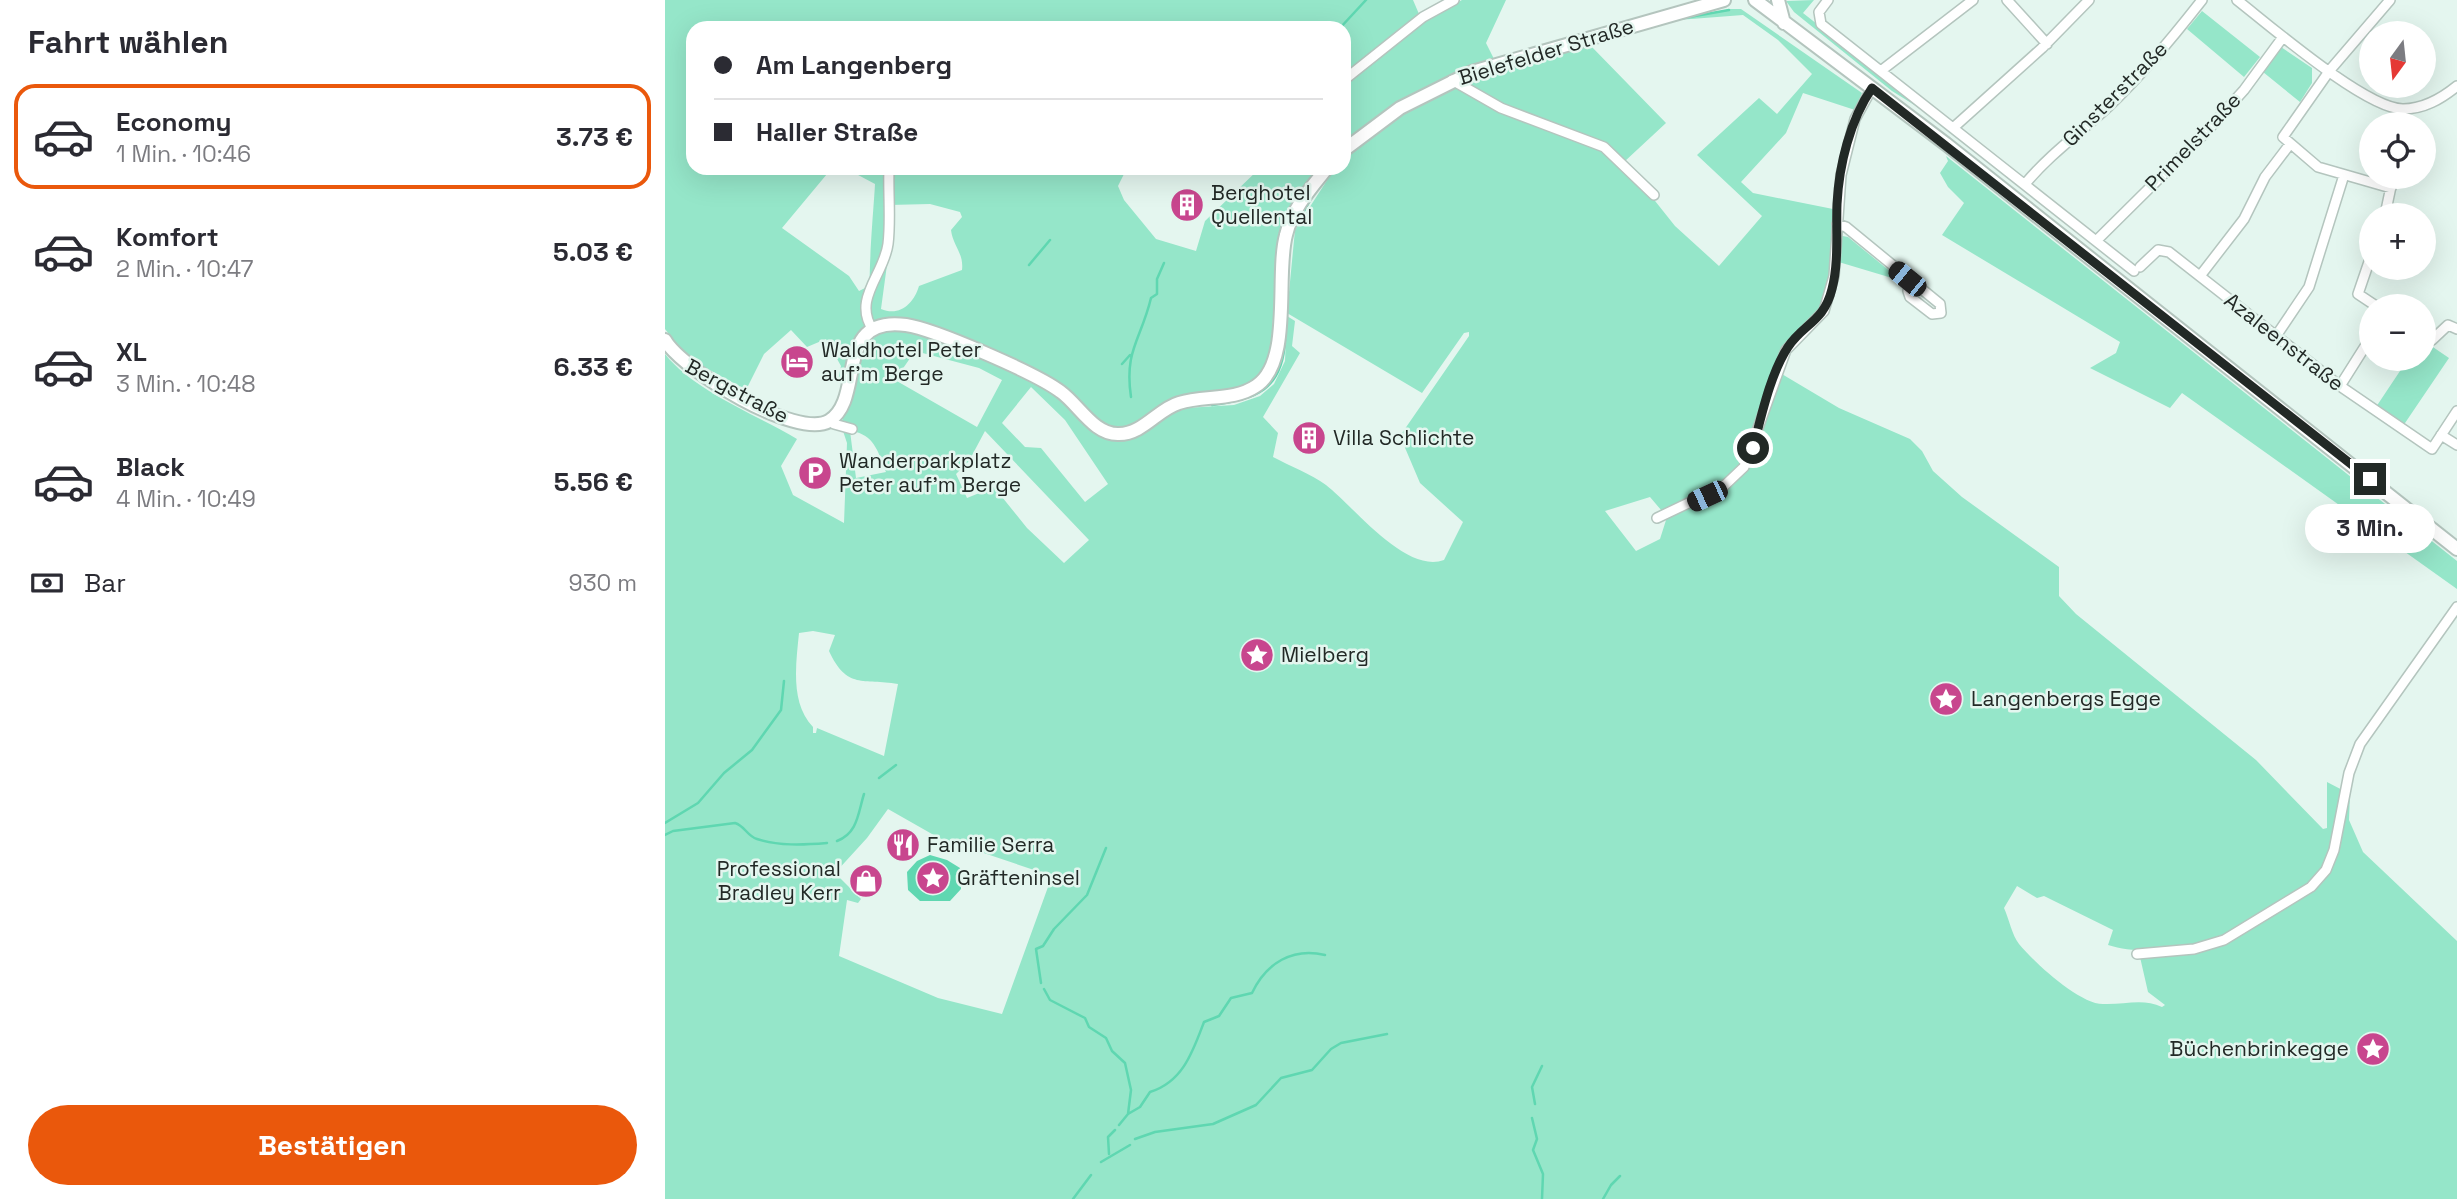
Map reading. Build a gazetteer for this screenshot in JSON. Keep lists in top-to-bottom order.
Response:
{
  "streets": {
    "main road": ["Bielefelder Straße", "Bergstraße"],
    "street": ["Ginsterstraße", "Primelstraße", "Azaleenstraße"]
  },
  "crossings": [
    ["Primelstraße", "Azaleenstraße"]
  ],
  "places": {
    "building": ["Berghotel Quellental", "Villa Schlichte"],
    "hotel": ["Waldhotel Peter auf'm Berge"],
    "parking": ["Wanderparkplatz Peter auf'm Berge"],
    "place": [
      "Mielberg",
      "Langenbergs Egge",
      "Gräfteninsel",
      "Büchenbrinkegge"
    ],
    "restaurant": ["Familie Serra"],
    "shop": ["Professional Bradley Kerr"]
  },
  "north": "bottom",
  "page": {
    "heading": "Fahrt wählen",
    "map_buttons": ["+", "−"],
    "banner": ["Am Langenberg", "Haller Straße"],
    "list": [
      {
        "name": "Economy",
        "note": "1 Min. · 10:46",
        "value": "3.73 €"
      },
      {
        "name": "Komfort",
        "note": "2 Min. · 10:47",
        "value": "5.03 €"
      },
      {
        "name": "XL",
        "note": "3 Min. · 10:48",
        "value": "6.33 €"
      },
      {
        "name": "Black",
        "note": "4 Min. · 10:49",
        "value": "5.56 €"
      }
    ],
    "bubble": "3 Min.",
    "pay": ["Bar", "930 m"],
    "buttons": "Bestätigen"
  }
}
